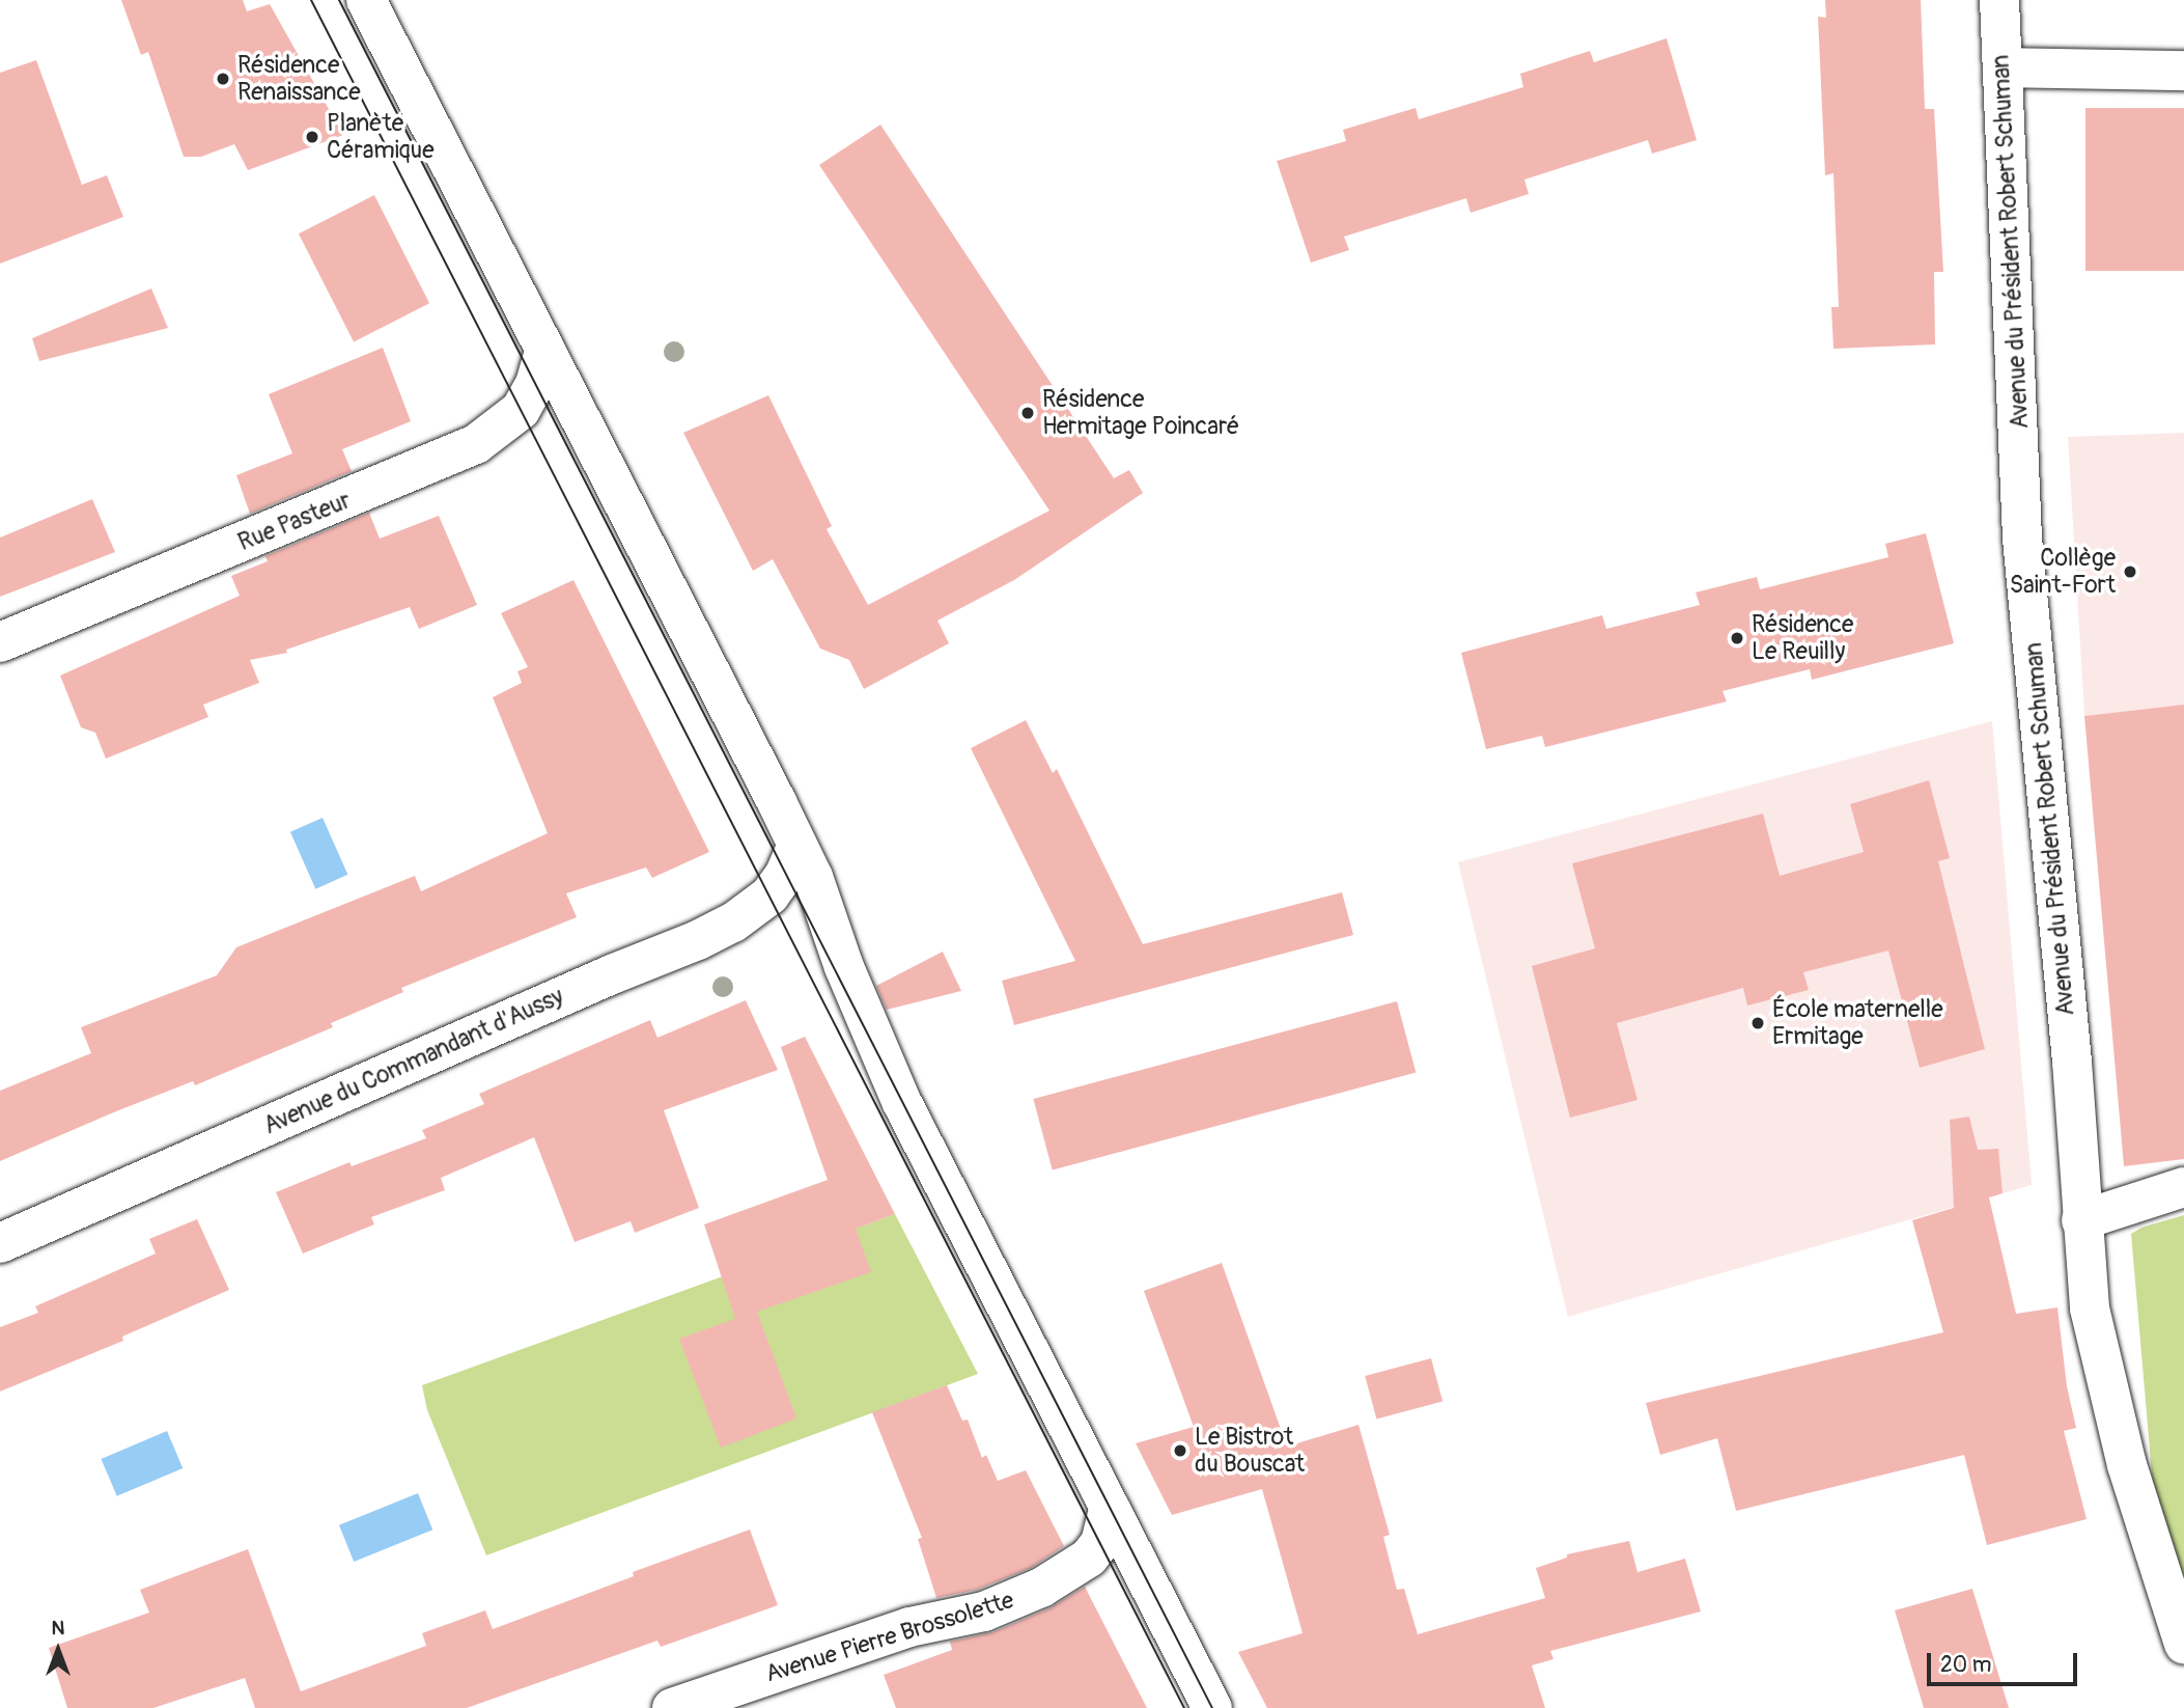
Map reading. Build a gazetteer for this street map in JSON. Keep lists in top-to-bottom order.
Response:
{
  "streets": {
    "street": [
      "Avenue du Président Robert Schuman",
      "Rue Pasteur",
      "Avenue du Commandant d'Aussy",
      "Avenue Pierre Brossolette"
    ]
  },
  "places": [
    "Résidence Renaissance",
    "Planète Céramique",
    "Résidence Hermitage Poincaré",
    "Collège Saint-Fort",
    "Résidence Le Reuilly",
    "École maternelle Ermitage",
    "Le Bistrot du Bouscat"
  ],
  "scale_bar": "20 m",
  "north": "top"
}
